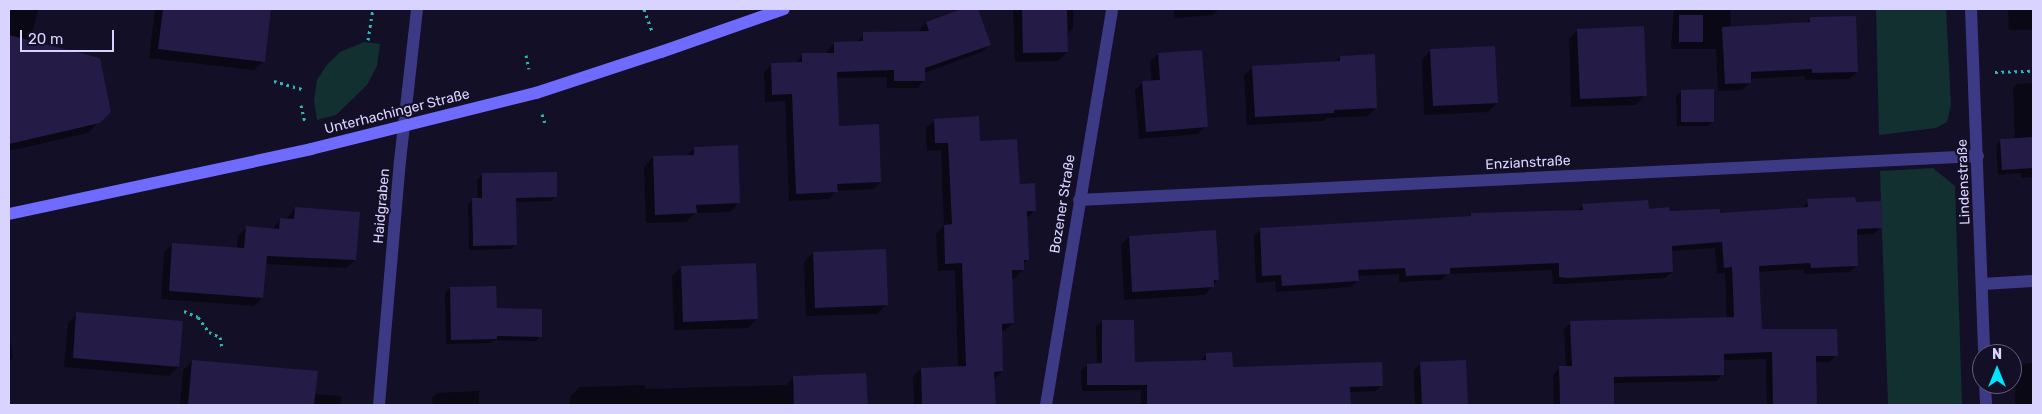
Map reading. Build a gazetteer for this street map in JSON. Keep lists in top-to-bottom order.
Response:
{
  "streets": {
    "main road": ["Unterhachinger Straße"],
    "street": [
      "Enzianstraße",
      "Lindenstraße",
      "Bozener Straße",
      "Haidgraben"
    ]
  },
  "crossings": [
    ["Unterhachinger Straße", "Haidgraben"],
    ["Enzianstraße", "Lindenstraße"],
    ["Enzianstraße", "Bozener Straße"]
  ],
  "scale_bar": "20 m",
  "north": "top"
}
